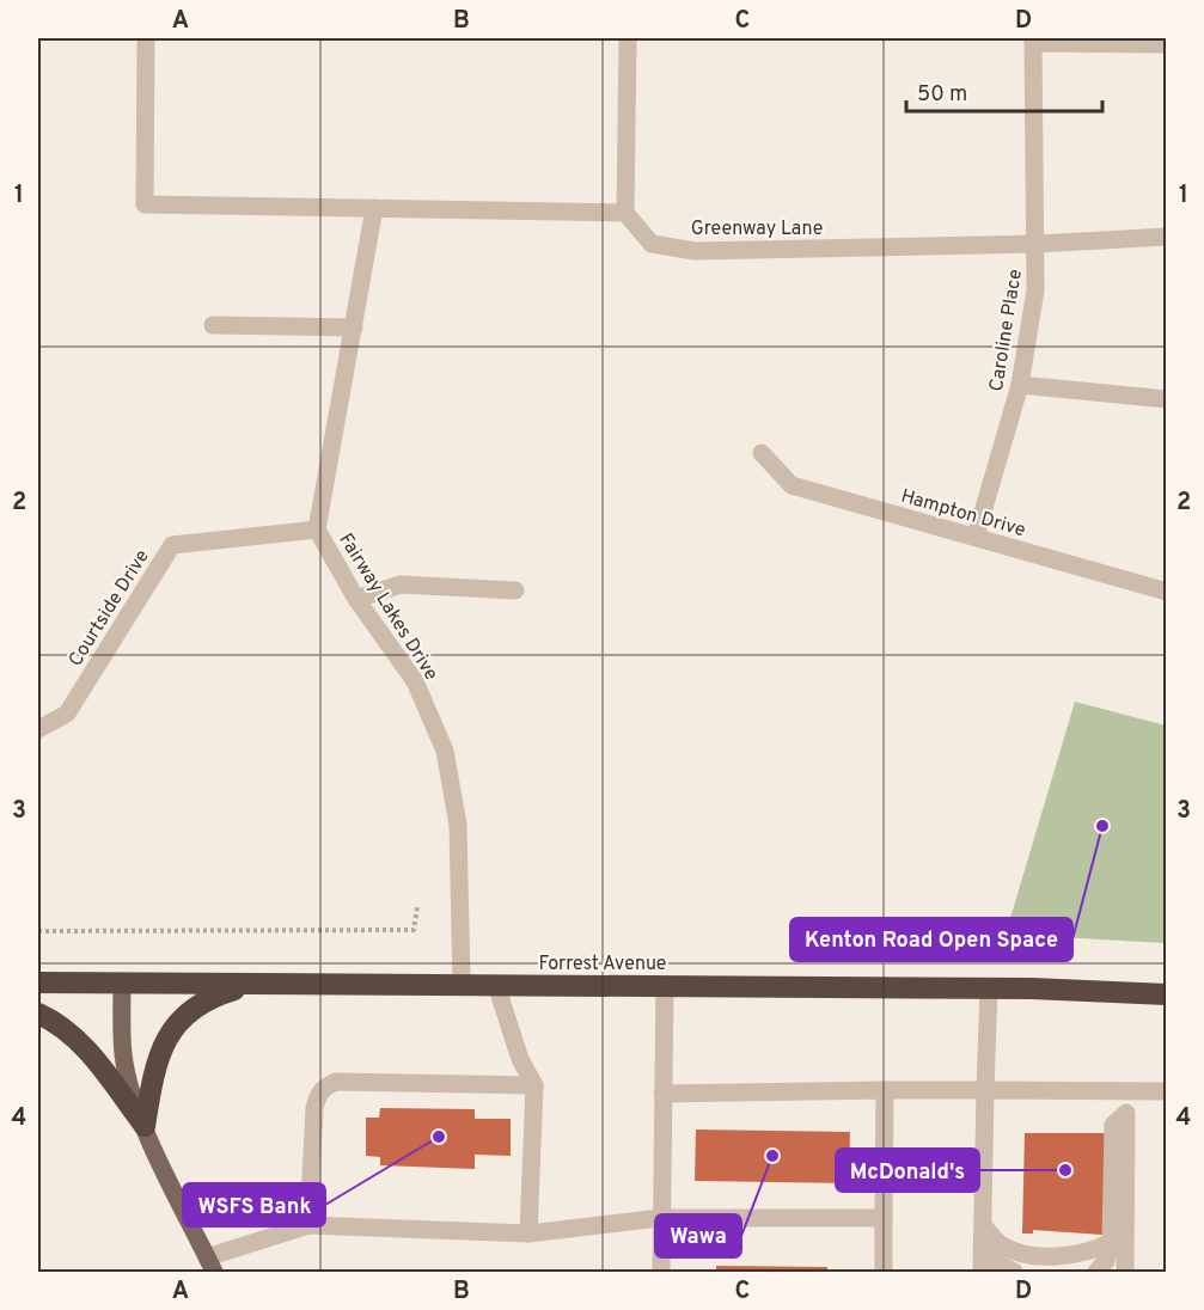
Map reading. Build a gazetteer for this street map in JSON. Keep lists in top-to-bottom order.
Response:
{
  "streets": {
    "highway": ["Forrest Avenue"],
    "street": [
      "Greenway Lane",
      "Caroline Place",
      "Hampton Drive",
      "Fairway Lakes Drive",
      "Courtside Drive"
    ]
  },
  "crossings": [
    ["Greenway Lane", "Caroline Place"],
    ["Caroline Place", "Hampton Drive"],
    ["Fairway Lakes Drive", "Courtside Drive"],
    ["Fairway Lakes Drive", "Forrest Avenue"]
  ],
  "places": [
    "Kenton Road Open Space",
    "WSFS Bank",
    "Wawa",
    "McDonald's"
  ],
  "scale_bar": "50 m",
  "grid": {
    "columns": [
      "A",
      "B",
      "C",
      "D"
    ],
    "rows": [
      "1",
      "2",
      "3",
      "4"
    ]
  }
}
